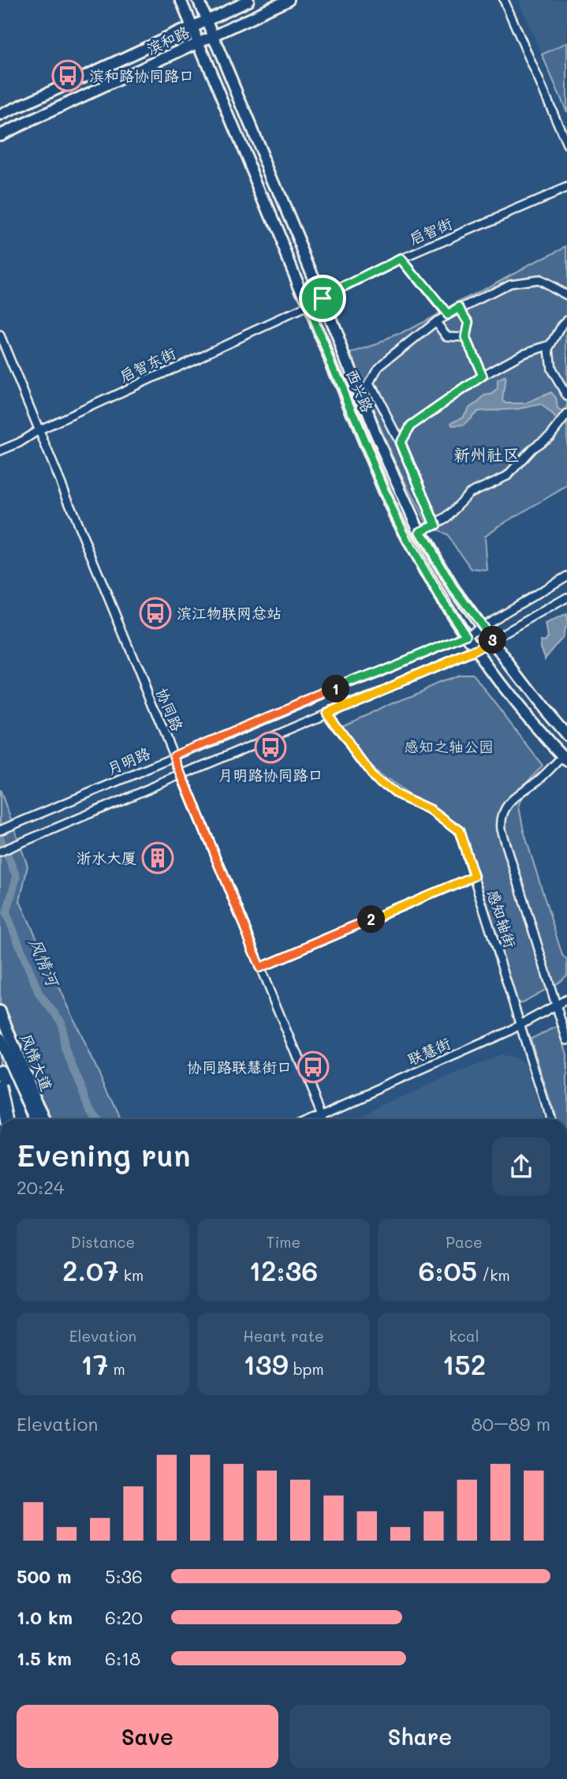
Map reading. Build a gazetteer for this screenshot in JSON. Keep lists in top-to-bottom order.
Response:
{
  "streets": {
    "main road": ["滨和路", "西兴路", "风情大道"],
    "street": [
      "启智街",
      "启智东街",
      "协同路",
      "月明路",
      "感知轴街",
      "联慧街"
    ]
  },
  "crossings": [
    ["滨和路", "西兴路"],
    ["启智街", "启智东街"],
    ["启智街", "西兴路"],
    ["启智东街", "西兴路"],
    ["启智东街", "协同路"],
    ["西兴路", "月明路"],
    ["西兴路", "感知轴街"],
    ["协同路", "月明路"],
    ["协同路", "联慧街"],
    ["感知轴街", "联慧街"]
  ],
  "districts": ["新州社区"],
  "water": ["风情河"],
  "parks": ["感知之轴公园"],
  "places": {
    "bus stop": [
      "滨和路协同路口",
      "滨江物联网总站",
      "月明路协同路口",
      "协同路联慧街口"
    ],
    "building": ["浙水大厦"]
  },
  "page": {
    "pins": ["3", "1", "2"],
    "heading": ["Evening run", "20:24"],
    "stats": [
      ["Distance", "2.07 km"],
      ["Time", "12:36"],
      ["Pace", "6:05 /km"],
      ["Elevation", "17 m"],
      ["Heart rate", "139 bpm"],
      ["kcal", "152"]
    ],
    "chart": ["Elevation", "80–89 m"],
    "list": [
      {
        "name": "500 m",
        "note": "5:36"
      },
      {
        "name": "1.0 km",
        "note": "6:20"
      },
      {
        "name": "1.5 km",
        "note": "6:18"
      }
    ],
    "buttons": ["Save", "Share"]
  }
}
